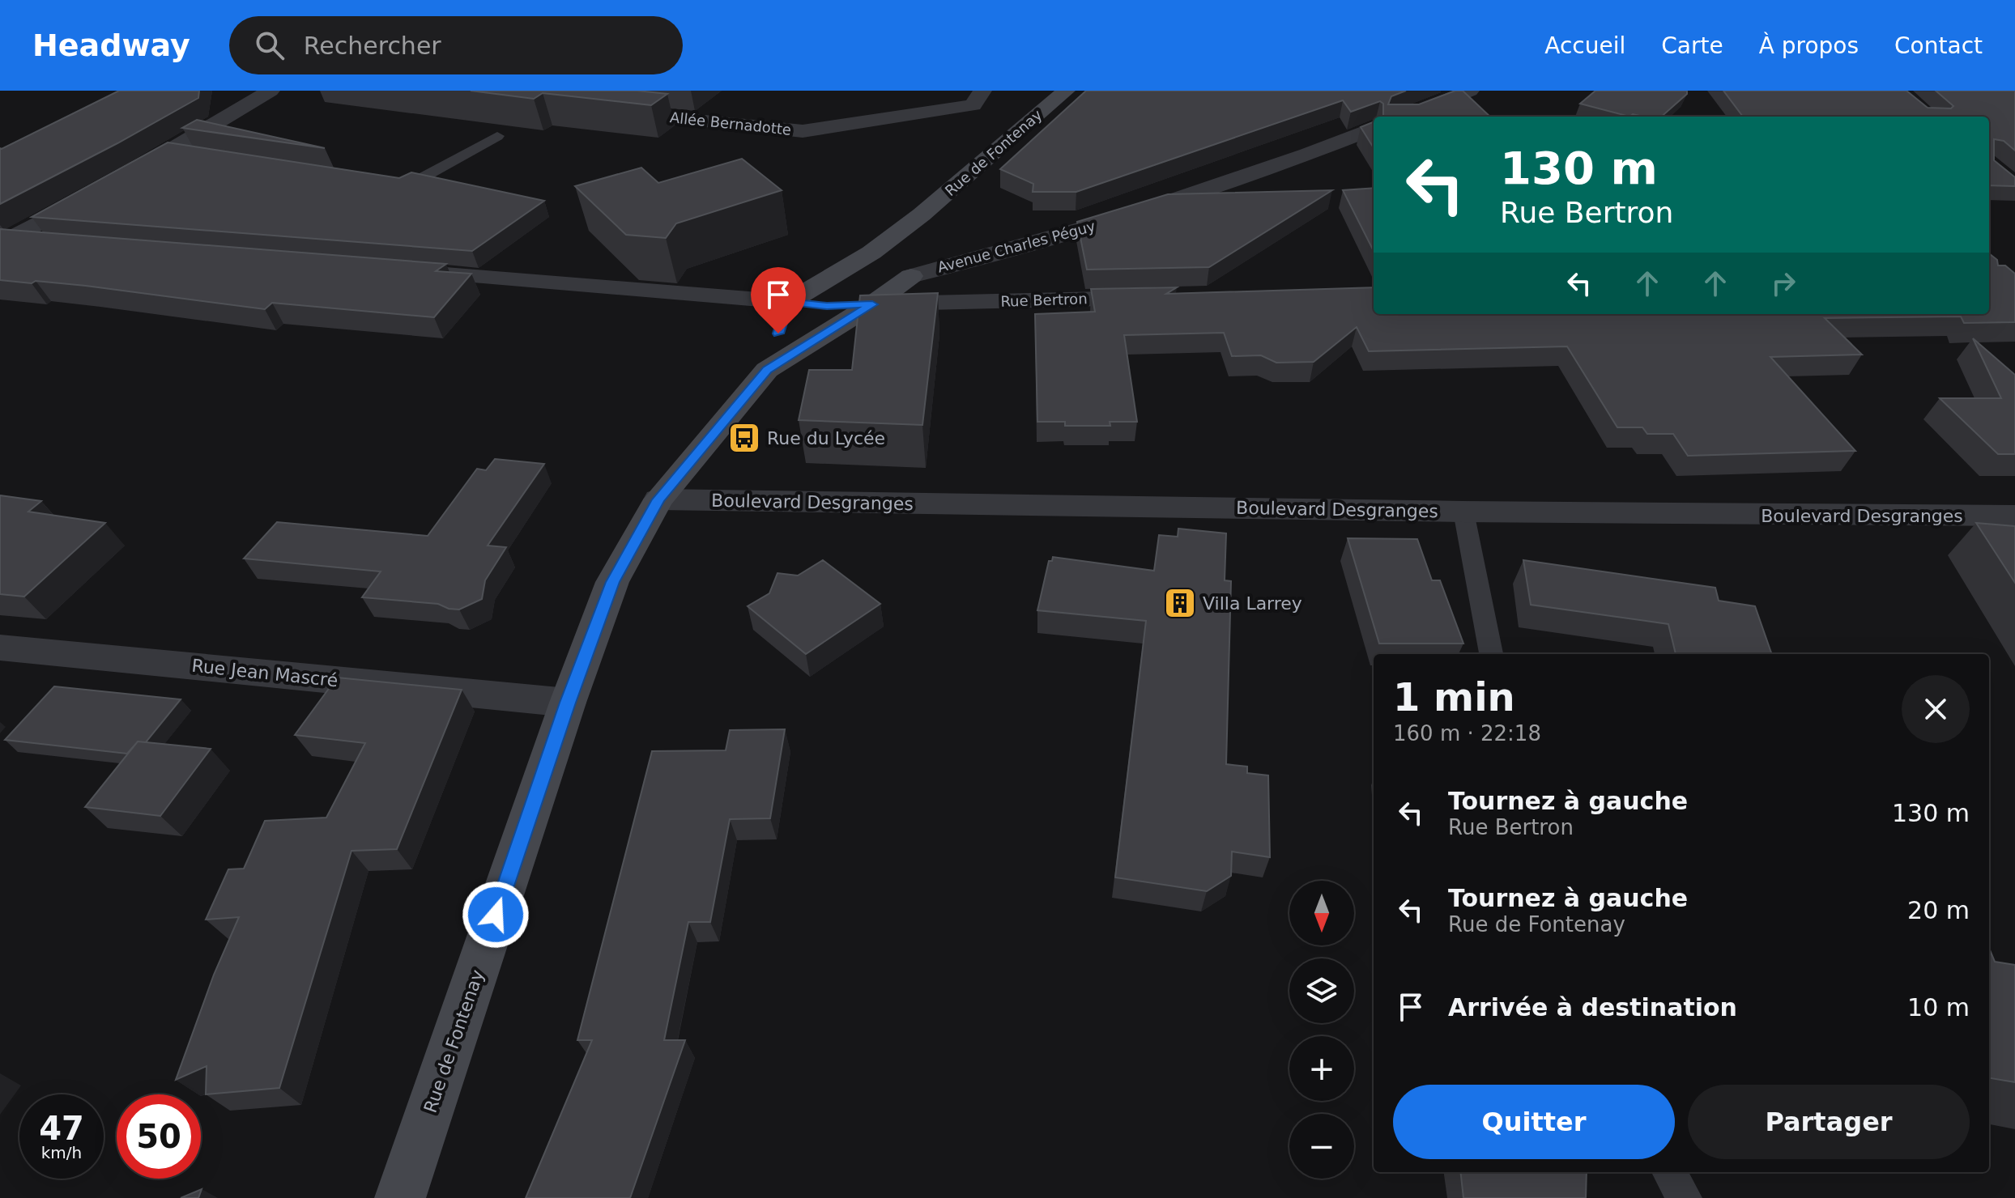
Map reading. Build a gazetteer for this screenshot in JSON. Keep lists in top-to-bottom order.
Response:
{
  "streets": {
    "main road": ["Rue de Fontenay", "Avenue Charles Péguy", "Rue Bertron"],
    "street": ["Allée Bernadotte", "Boulevard Desgranges", "Rue Jean Mascré"]
  },
  "crossings": [
    ["Rue de Fontenay", "Avenue Charles Péguy"],
    ["Rue de Fontenay", "Rue Bertron"],
    ["Rue de Fontenay", "Boulevard Desgranges"],
    ["Rue de Fontenay", "Rue Jean Mascré"]
  ],
  "places": {
    "bus stop": ["Rue du Lycée"],
    "building": ["Villa Larrey"]
  },
  "north": "bottom",
  "page": {
    "header": "Headway",
    "search": "Rechercher",
    "nav": [
      "Accueil",
      "Carte",
      "À propos",
      "Contact"
    ],
    "turn": ["130 m", "Rue Bertron"],
    "heading": ["1 min", "160 m · 22:18"],
    "list": [
      {
        "name": "Tournez à gauche",
        "note": "Rue Bertron",
        "value": "130 m"
      },
      {
        "name": "Tournez à gauche",
        "note": "Rue de Fontenay",
        "value": "20 m"
      },
      {
        "name": "Arrivée à destination",
        "value": "10 m"
      }
    ],
    "map_buttons": ["+", "−"],
    "buttons": ["Quitter", "Partager"],
    "speed": "47 km/h",
    "limit": "50"
  }
}
